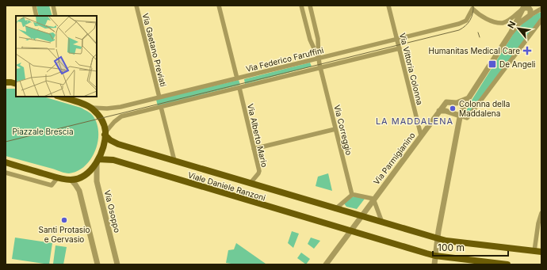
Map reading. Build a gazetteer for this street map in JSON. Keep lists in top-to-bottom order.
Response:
{
  "streets": {
    "main road": ["Viale Daniele Ranzoni"],
    "street": [
      "Via Gaetano Previati",
      "Via Federico Faruffini",
      "Via Vittoria Colonna",
      "Via Correggio",
      "Via Alberto Mario",
      "Via Parmigianino",
      "Via Osoppo"
    ]
  },
  "crossings": [
    ["Via Gaetano Previati", "Via Federico Faruffini"],
    ["Via Federico Faruffini", "Via Vittoria Colonna"],
    ["Via Federico Faruffini", "Via Correggio"],
    ["Via Federico Faruffini", "Via Alberto Mario"],
    ["Via Federico Faruffini", "Viale Daniele Ranzoni"],
    ["Via Vittoria Colonna", "Via Parmigianino"],
    ["Via Alberto Mario", "Viale Daniele Ranzoni"],
    ["Via Parmigianino", "Viale Daniele Ranzoni"],
    ["Viale Daniele Ranzoni", "Via Osoppo"]
  ],
  "districts": ["LA MADDALENA"],
  "parks": ["Piazzale Brescia"],
  "places": {
    "health": ["Humanitas Medical Care"],
    "transit": ["De Angeli"],
    "other": ["Colonna della Maddalena", "Santi Protasio e Gervasio"]
  },
  "scale_bar": "100 m",
  "north": "top left"
}
